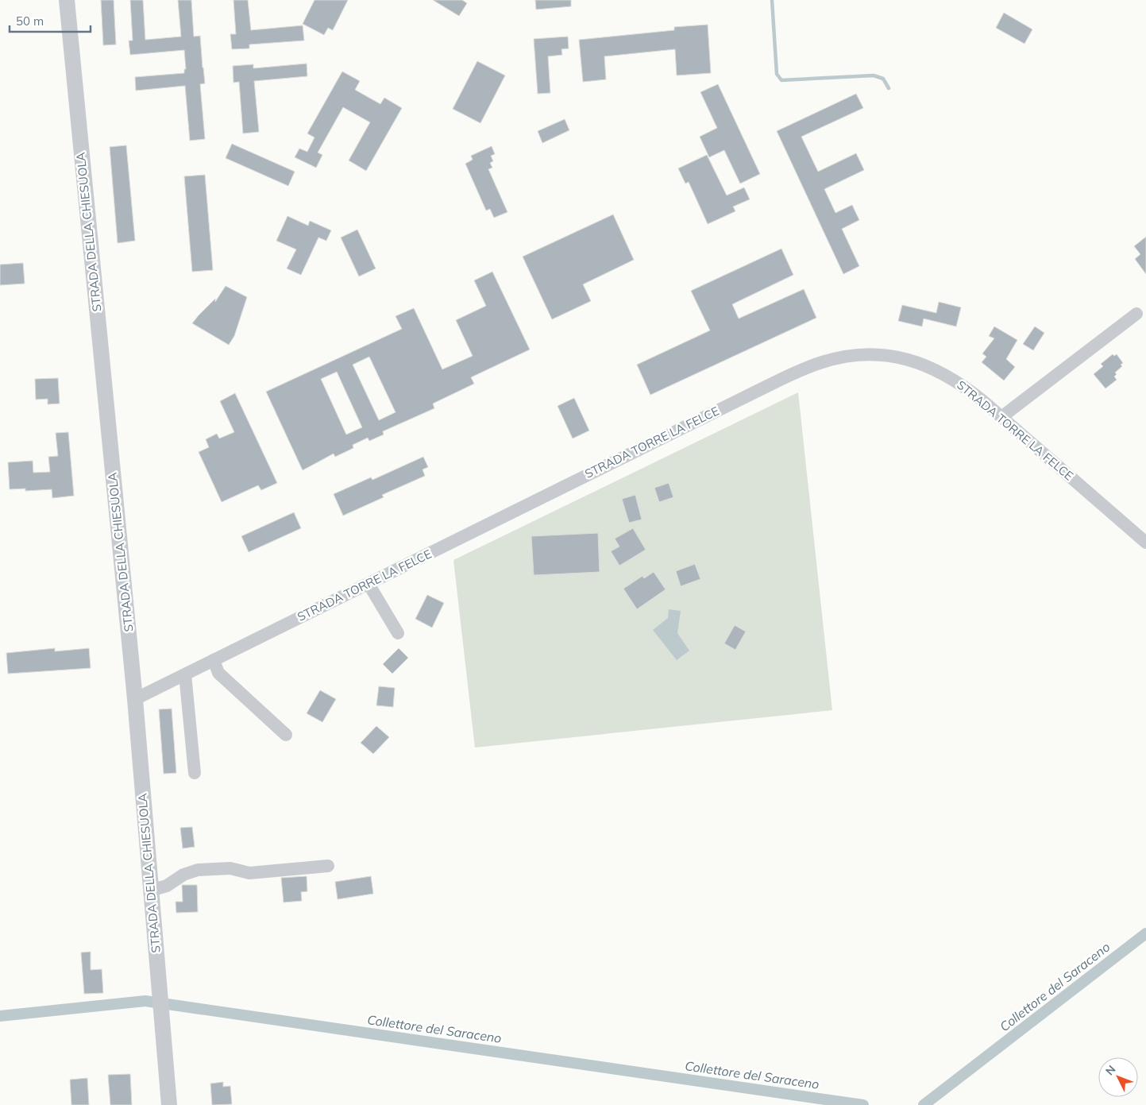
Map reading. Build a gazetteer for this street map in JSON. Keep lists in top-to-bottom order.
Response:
{
  "streets": {
    "street": ["STRADA DELLA CHIESUOLA", "STRADA TORRE LA FELCE"]
  },
  "crossings": [
    ["STRADA DELLA CHIESUOLA", "STRADA TORRE LA FELCE"]
  ],
  "water": ["Collettore del Saraceno"],
  "scale_bar": "50 m",
  "north": "top left"
}
